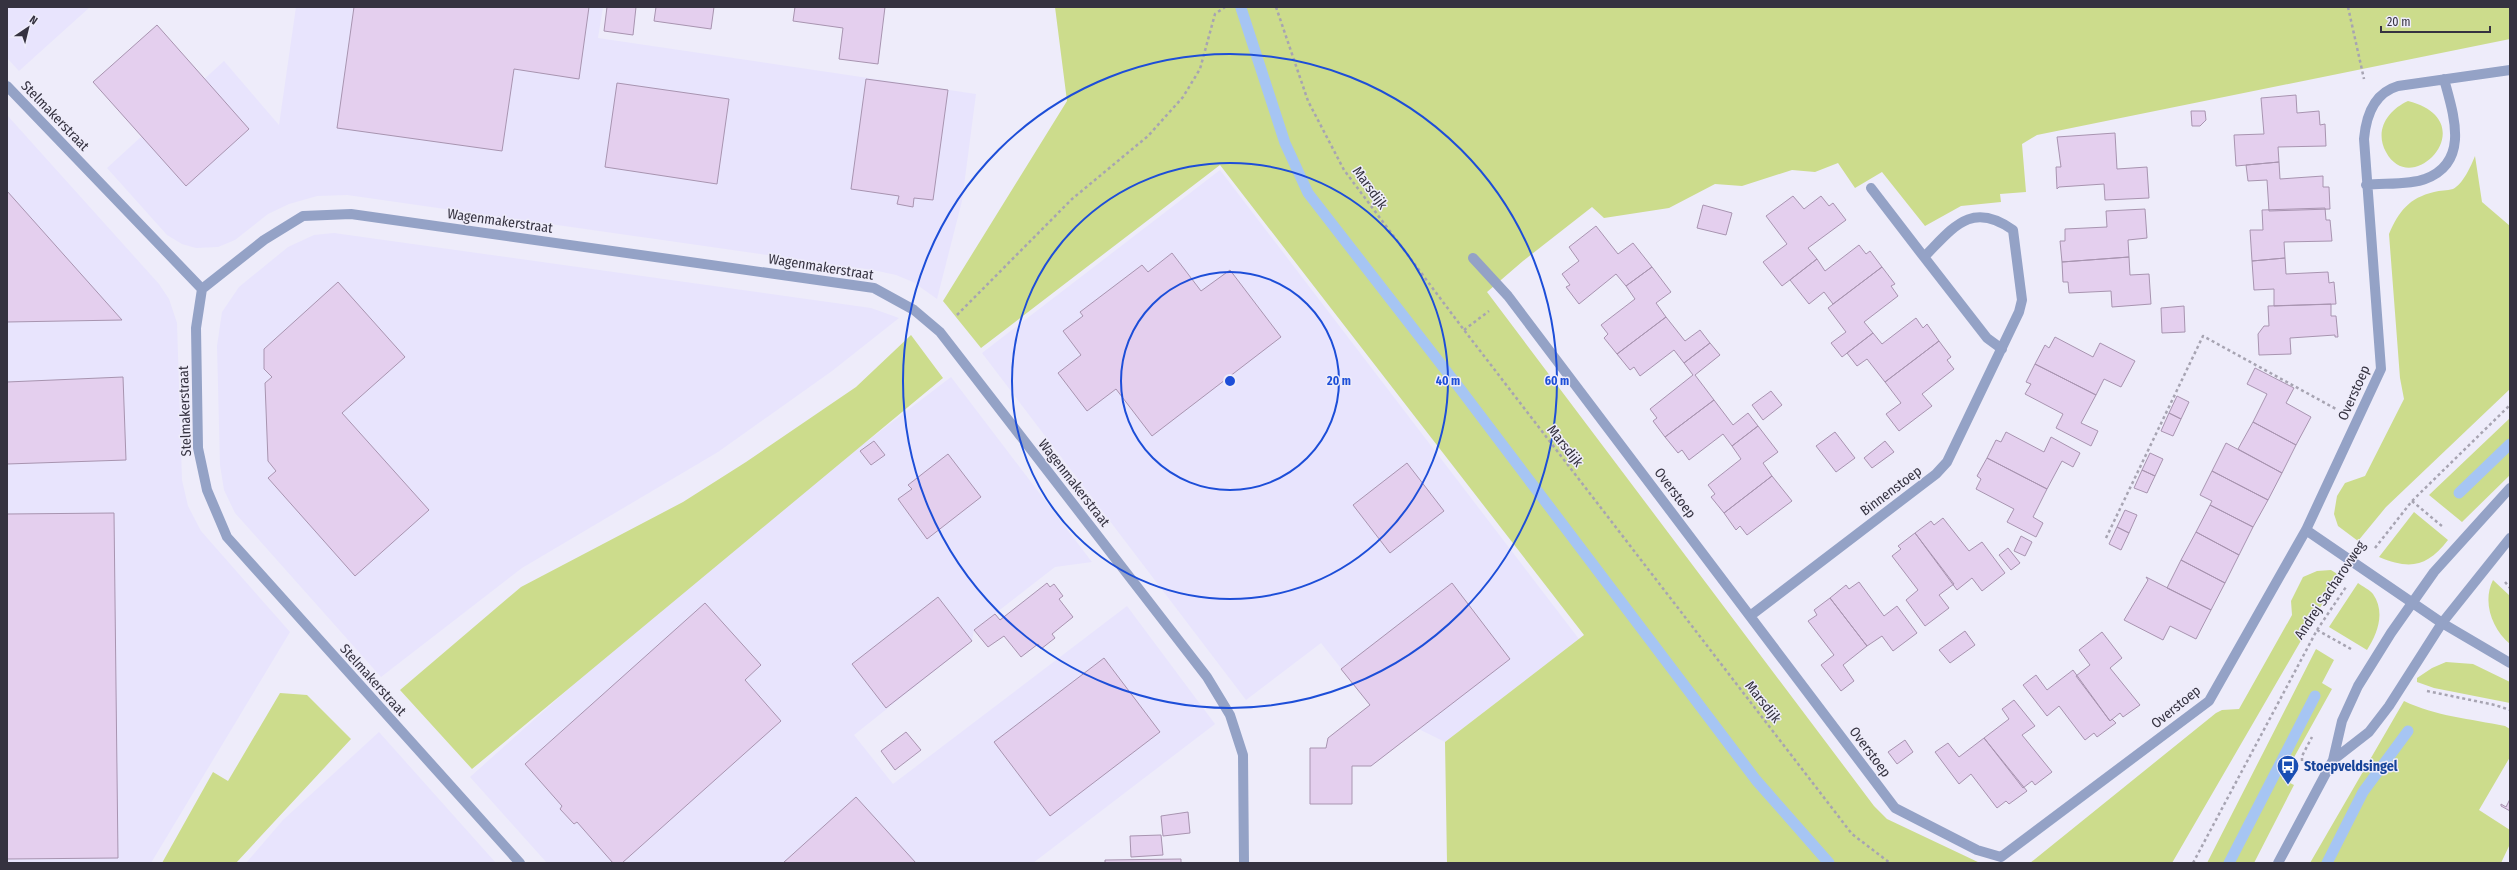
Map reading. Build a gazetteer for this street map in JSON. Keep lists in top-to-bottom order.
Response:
{
  "streets": {
    "street": [
      "Stelmakerstraat",
      "Wagenmakerstraat",
      "Overstoep",
      "Binnenstoep"
    ],
    "path": ["Marsdijk", "Andrej Sacharovweg"]
  },
  "crossings": [
    ["Stelmakerstraat", "Wagenmakerstraat"],
    ["Overstoep", "Binnenstoep"]
  ],
  "places": {
    "bus stop": ["Stoepveldsingel"]
  },
  "scale_bar": "20 m",
  "north": "top right",
  "rings": ["20 m", "40 m", "60 m"]
}
